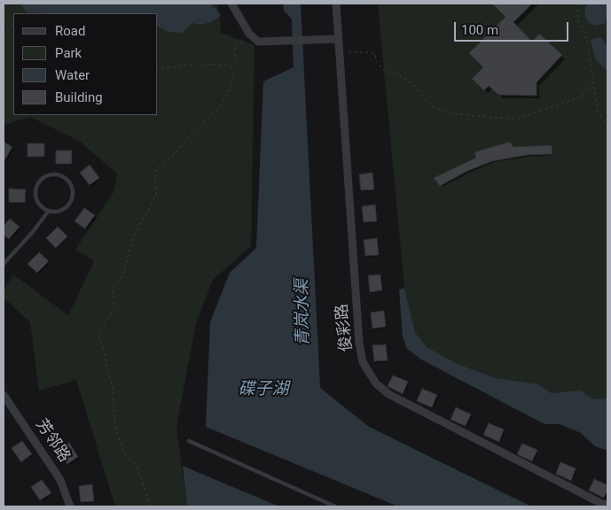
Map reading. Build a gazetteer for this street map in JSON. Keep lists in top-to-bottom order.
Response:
{
  "streets": {
    "street": ["俊彩路", "芳邻路"]
  },
  "water": ["青岚水渠", "碟子湖"],
  "legend": [
    "Road",
    "Park",
    "Water",
    "Building"
  ],
  "scale_bar": "100 m"
}
